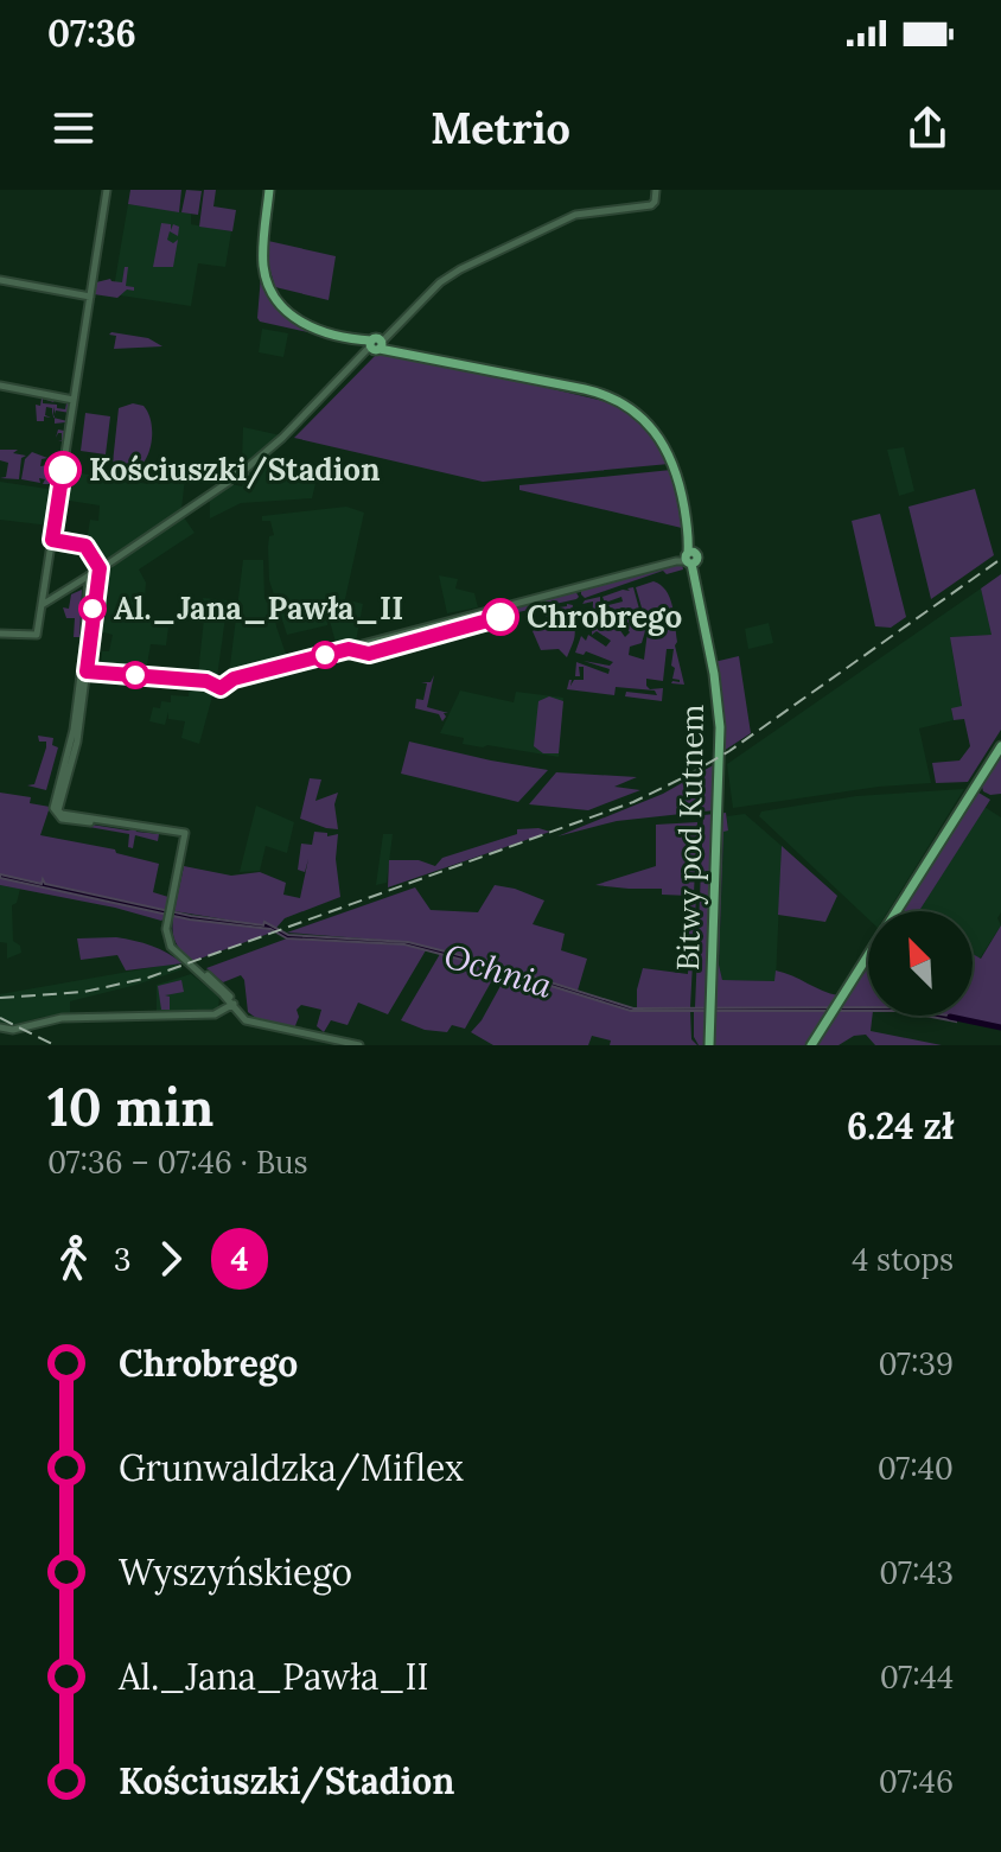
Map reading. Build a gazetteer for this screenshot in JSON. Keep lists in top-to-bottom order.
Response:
{
  "streets": {
    "main road": ["Bitwy pod Kutnem"]
  },
  "water": ["Ochnia"],
  "places": ["Kościuszki/Stadion", "Al._Jana_Pawła_II", "Chrobrego"],
  "lines": ["bus line 4"],
  "north": "top left",
  "page": {
    "status": "07:36",
    "header": "Metrio",
    "heading": ["10 min", "07:36 – 07:46 · Bus", "6.24 zł"],
    "legs": ["3", "4", "4 stops"],
    "list": [
      {
        "name": "Chrobrego",
        "value": "07:39"
      },
      {
        "name": "Grunwaldzka/Miflex",
        "value": "07:40"
      },
      {
        "name": "Wyszyńskiego",
        "value": "07:43"
      },
      {
        "name": "Al._Jana_Pawła_II",
        "value": "07:44"
      },
      {
        "name": "Kościuszki/Stadion",
        "value": "07:46"
      }
    ]
  }
}
